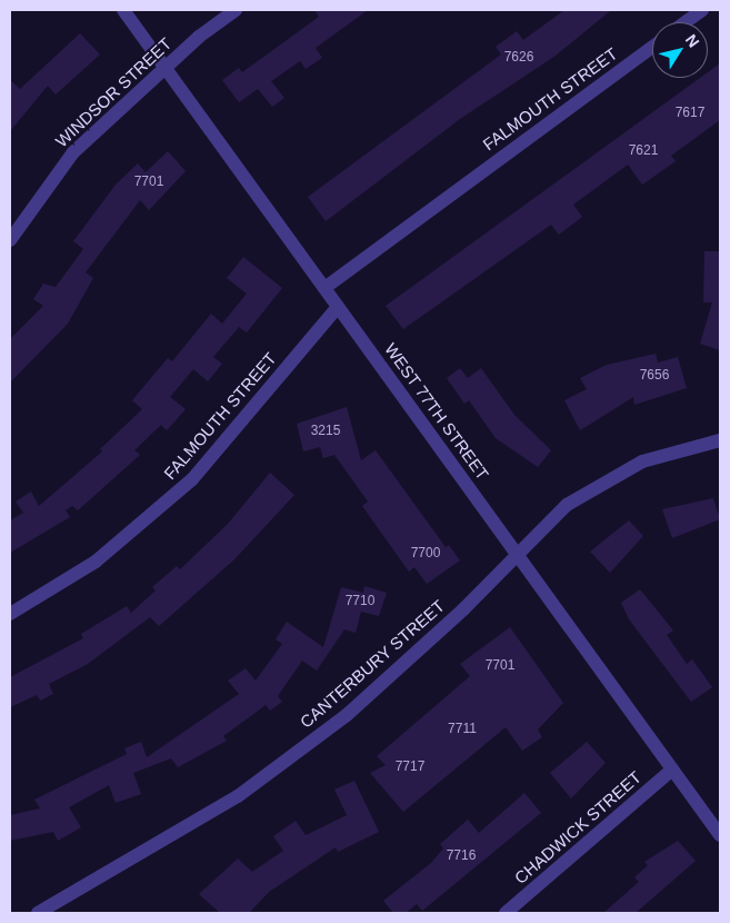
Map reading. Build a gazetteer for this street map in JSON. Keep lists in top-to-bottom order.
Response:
{
  "streets": {
    "street": [
      "WINDSOR STREET",
      "FALMOUTH STREET",
      "WEST 77TH STREET",
      "CANTERBURY STREET",
      "CHADWICK STREET"
    ]
  },
  "crossings": [
    ["WINDSOR STREET", "WEST 77TH STREET"],
    ["FALMOUTH STREET", "WEST 77TH STREET"],
    ["WEST 77TH STREET", "CANTERBURY STREET"],
    ["WEST 77TH STREET", "CHADWICK STREET"]
  ],
  "house_numbers": [
    "7626",
    "7617",
    "7621",
    "7701",
    "7656",
    "3215",
    "7700",
    "7710",
    "7701",
    "7711",
    "7717",
    "7716"
  ],
  "north": "top right"
}
